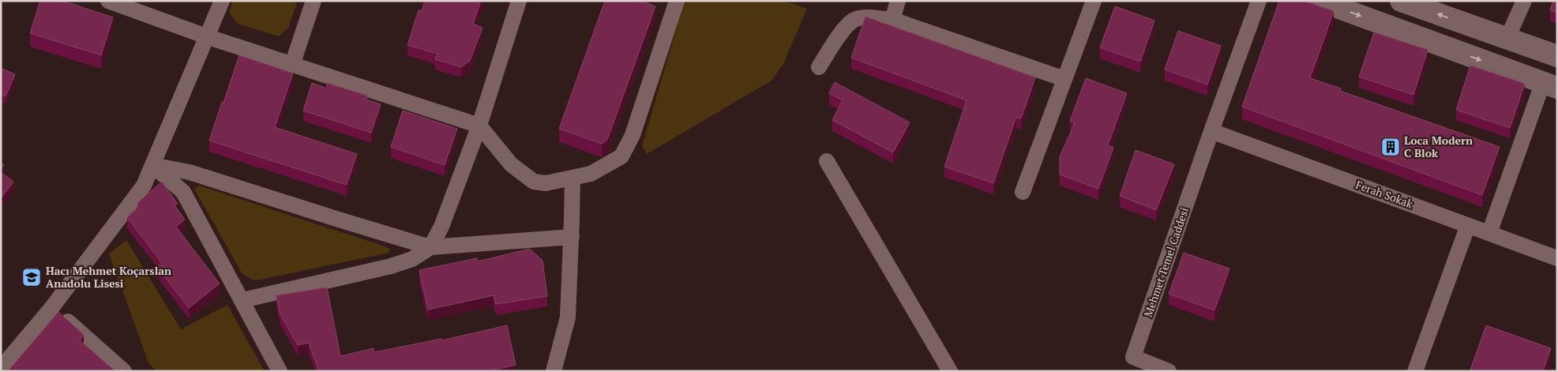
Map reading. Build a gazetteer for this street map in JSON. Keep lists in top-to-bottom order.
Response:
{
  "streets": {
    "street": ["Ferah Sokak", "Mehmet Temel Caddesi"]
  },
  "crossings": [
    ["Ferah Sokak", "Mehmet Temel Caddesi"]
  ],
  "places": {
    "building": ["Loca Modern C Blok"],
    "school or university": ["Hacı Mehmet Koçarslan Anadolu Lisesi"]
  }
}
